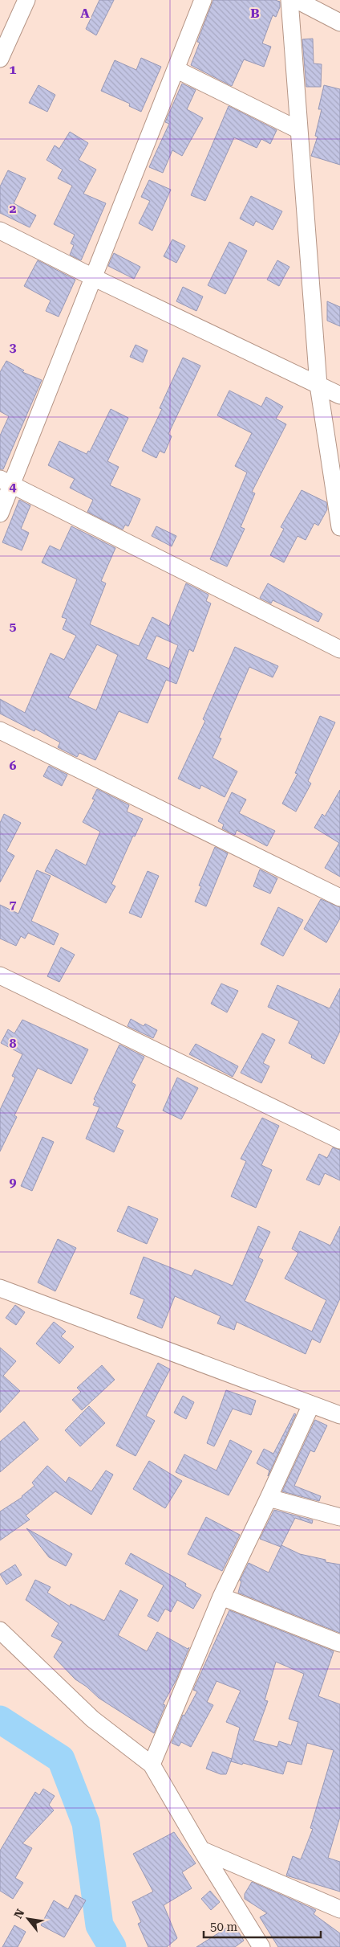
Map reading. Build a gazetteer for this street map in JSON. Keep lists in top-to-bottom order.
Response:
{
  "scale_bar": "50 m",
  "north": "top left",
  "grid": {
    "columns": ["A", "B"],
    "rows": [
      "1",
      "2",
      "3",
      "4",
      "5",
      "6",
      "7",
      "8",
      "9"
    ]
  }
}
